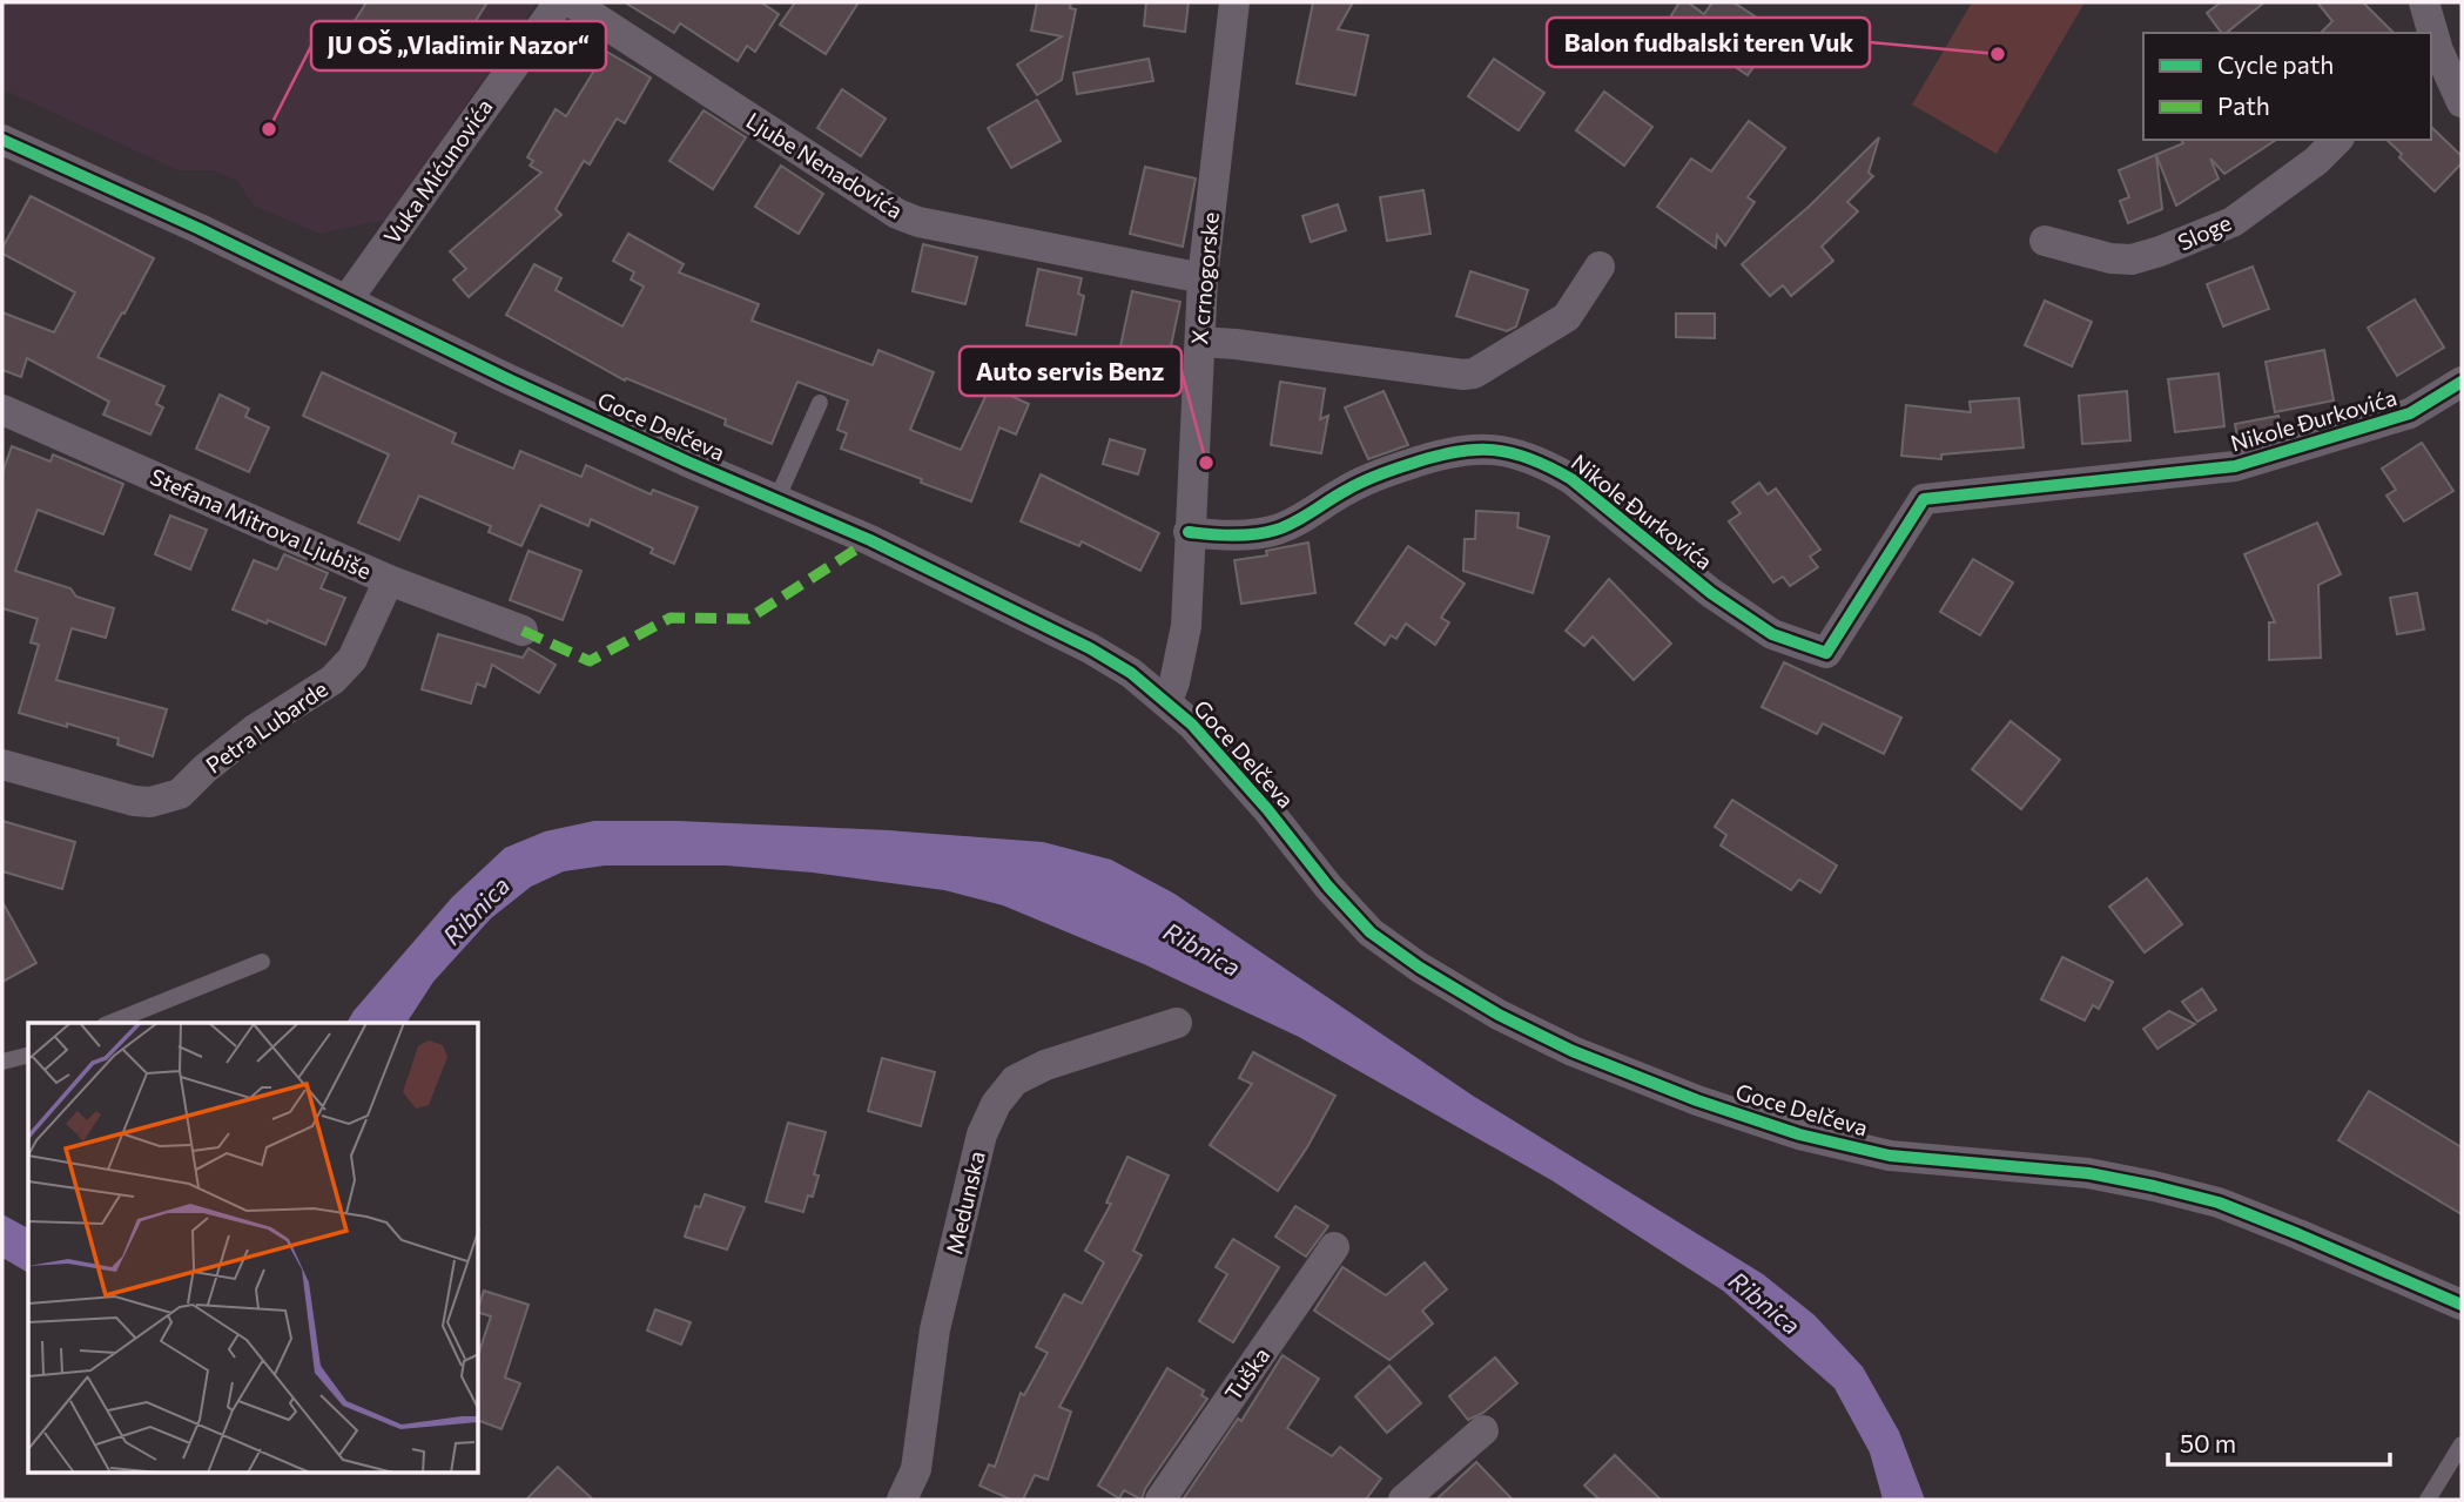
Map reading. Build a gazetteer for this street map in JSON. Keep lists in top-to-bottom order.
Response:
{
  "streets": {
    "street": [
      "Ljube Nenadovića",
      "Vuka Mićunovića",
      "Sloge",
      "X crnogorske",
      "Nikole Đurkovića",
      "Goce Delčeva",
      "Stefana Mitrova Ljubiše",
      "Petra Lubarde",
      "Medunska",
      "Tuška"
    ]
  },
  "crossings": [
    ["Ljube Nenadovića", "X crnogorske"],
    ["Vuka Mićunovića", "Goce Delčeva"],
    ["X crnogorske", "Nikole Đurkovića"],
    ["X crnogorske", "Goce Delčeva"],
    ["Stefana Mitrova Ljubiše", "Petra Lubarde"]
  ],
  "water": ["Ribnica"],
  "places": ["Balon fudbalski teren Vuk", "JU OŠ „Vladimir Nazor“", "Auto servis Benz"],
  "legend": ["Cycle path", "Path"],
  "scale_bar": "50 m"
}
